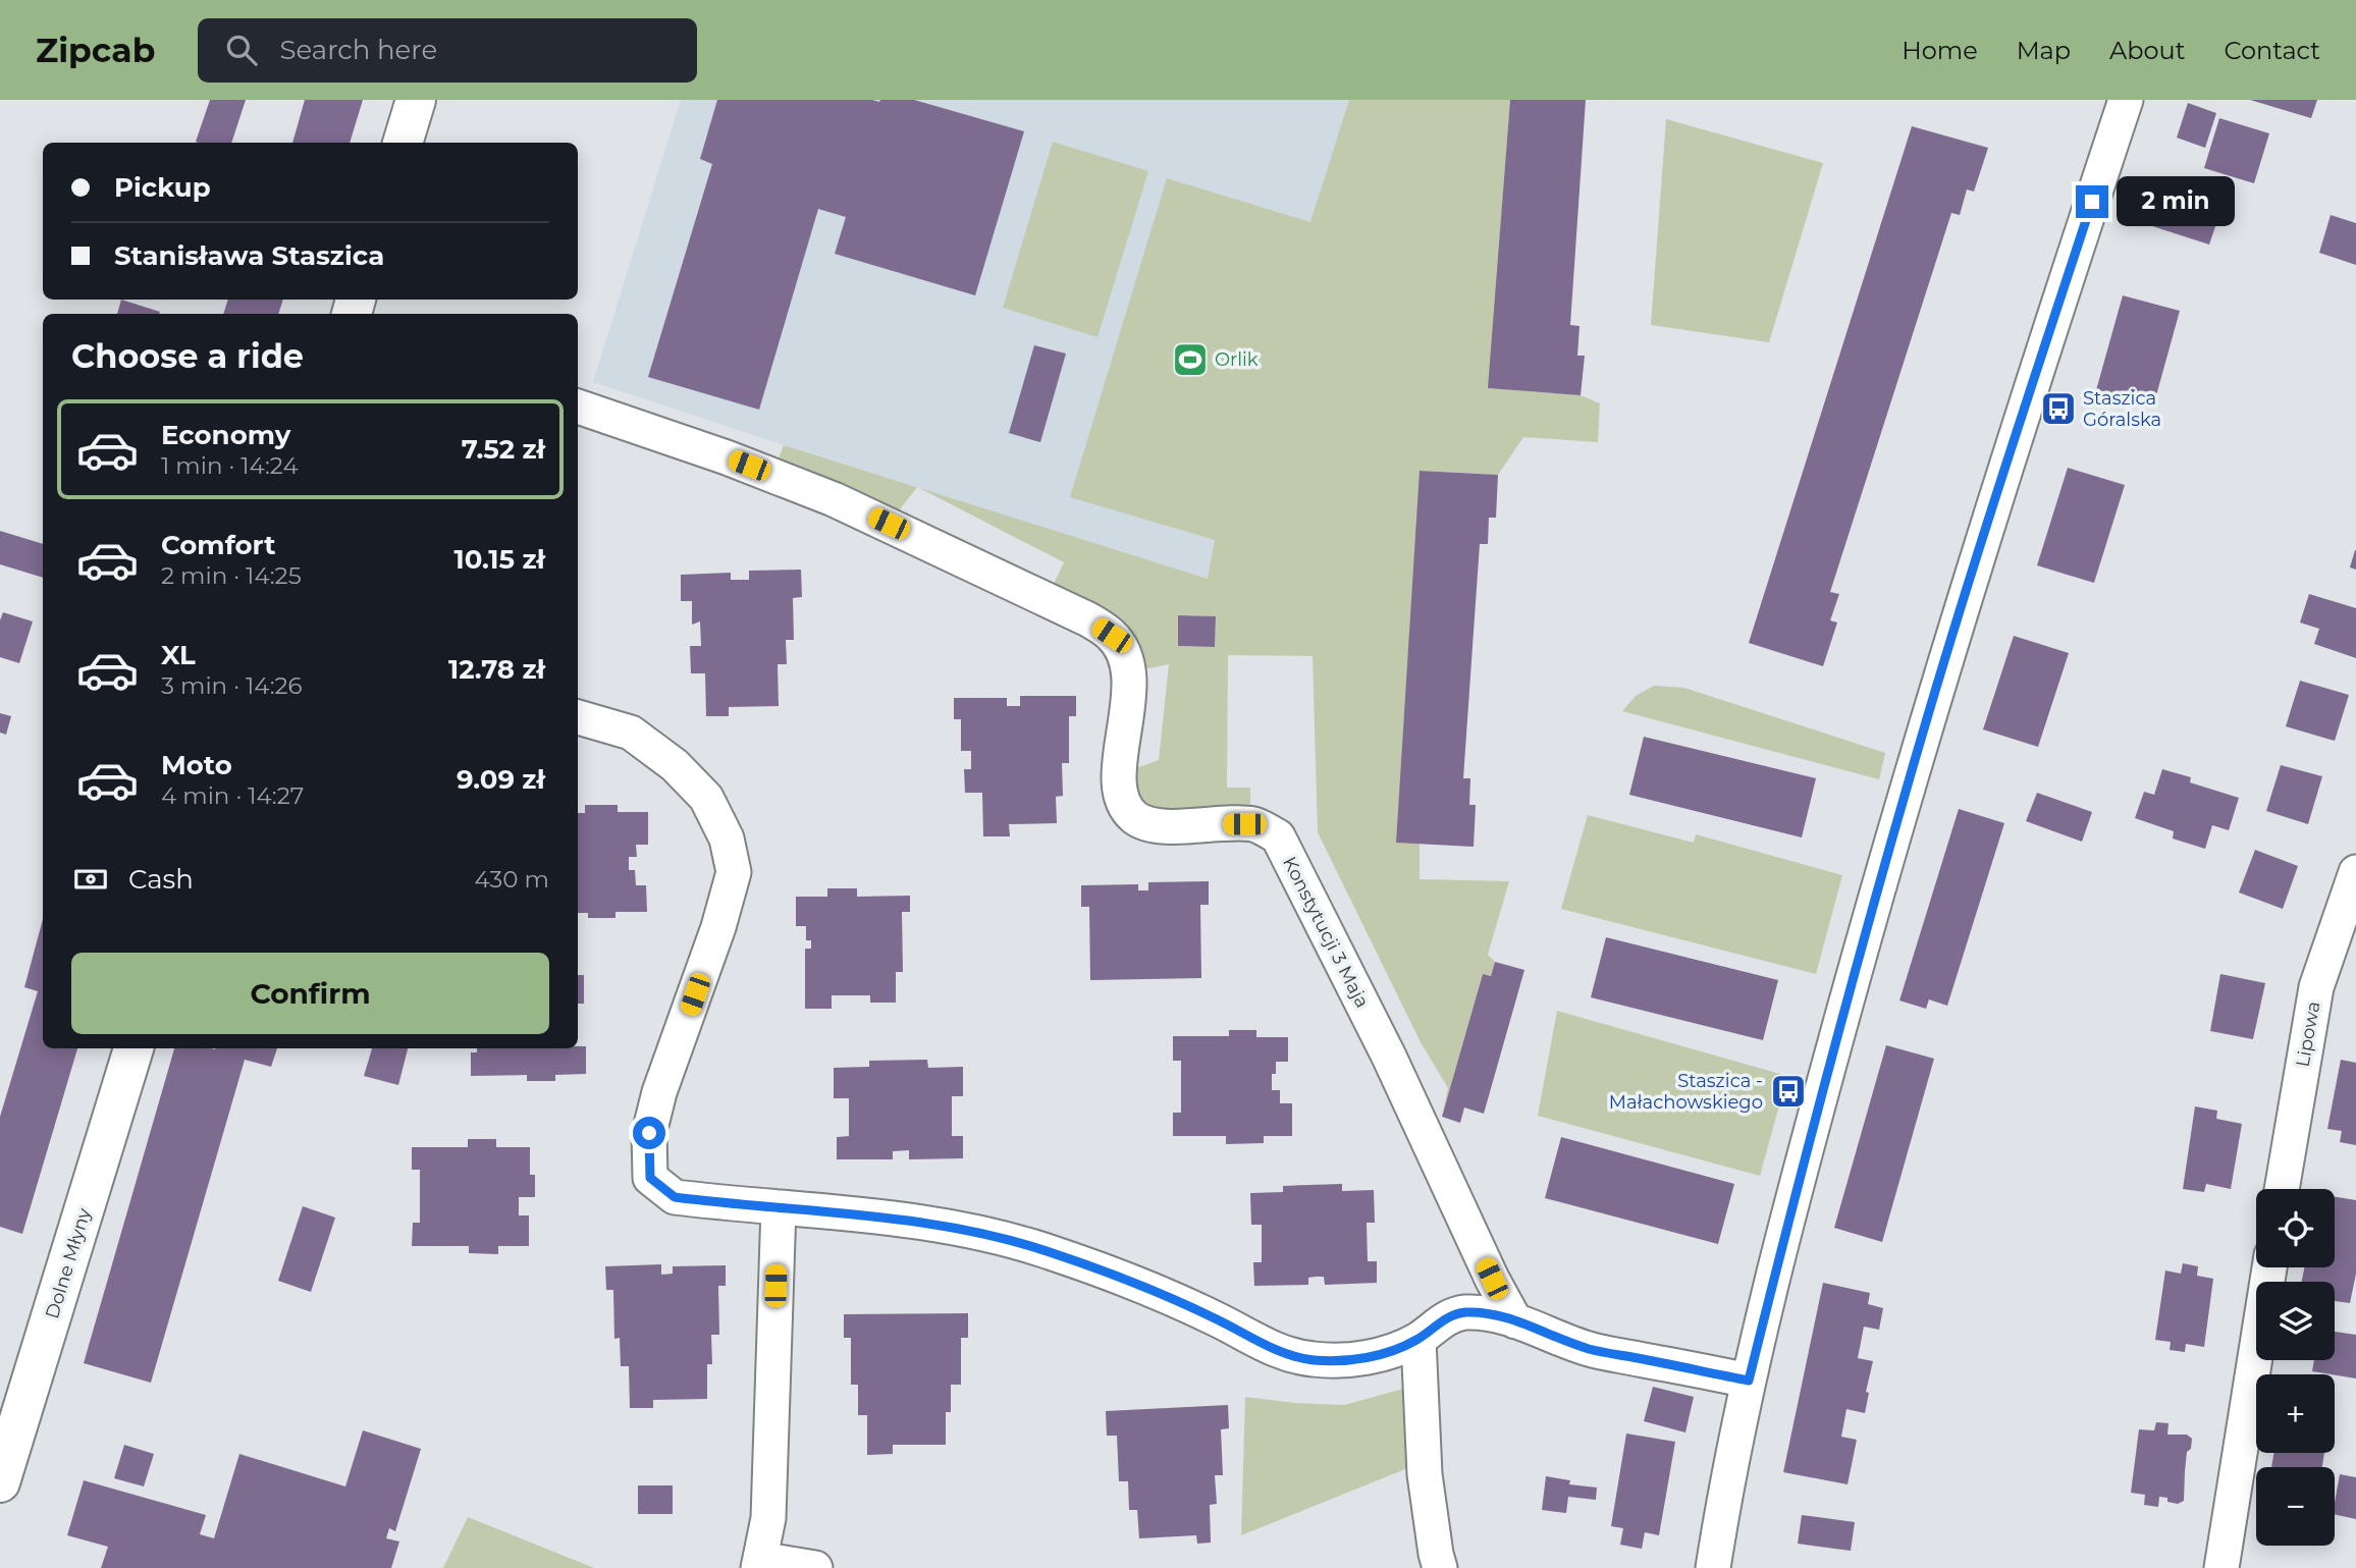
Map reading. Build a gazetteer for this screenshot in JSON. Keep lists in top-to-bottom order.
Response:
{
  "streets": {
    "street": ["Konstytucji 3 Maja", "Lipowa", "Dolne Młyny"]
  },
  "places": {
    "sports": ["Orlik"],
    "bus stop": ["Staszica Góralska", "Staszica - Małachowskiego"]
  },
  "page": {
    "header": "Zipcab",
    "search": "Search here",
    "nav": [
      "Home",
      "Map",
      "About",
      "Contact"
    ],
    "banner": ["Pickup", "Stanisława Staszica"],
    "bubble": "2 min",
    "heading": "Choose a ride",
    "list": [
      {
        "name": "Economy",
        "note": "1 min · 14:24",
        "value": "7.52 zł"
      },
      {
        "name": "Comfort",
        "note": "2 min · 14:25",
        "value": "10.15 zł"
      },
      {
        "name": "XL",
        "note": "3 min · 14:26",
        "value": "12.78 zł"
      },
      {
        "name": "Moto",
        "note": "4 min · 14:27",
        "value": "9.09 zł"
      }
    ],
    "pay": ["Cash", "430 m"],
    "buttons": "Confirm",
    "map_buttons": ["+", "−"]
  }
}
